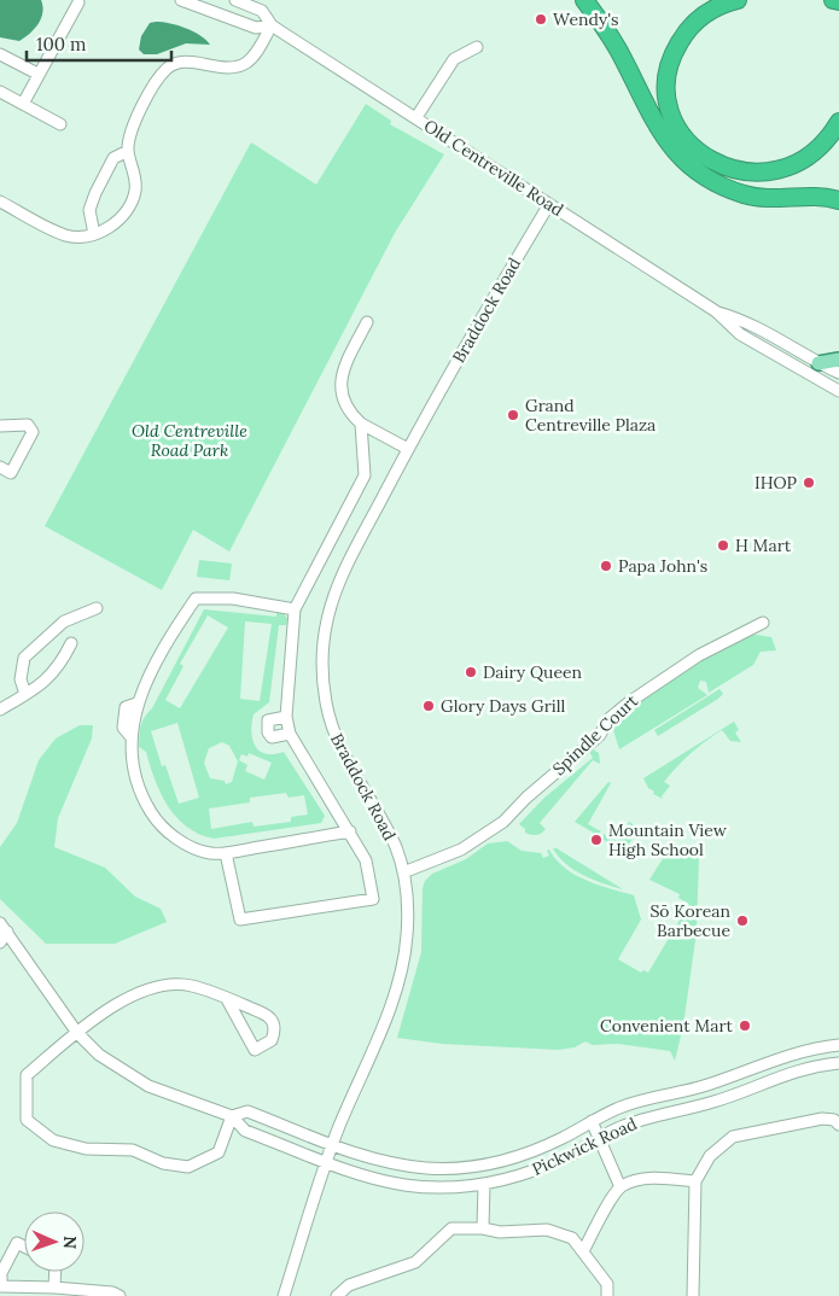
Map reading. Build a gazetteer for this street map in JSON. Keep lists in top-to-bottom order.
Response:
{
  "streets": {
    "street": [
      "Old Centreville Road",
      "Braddock Road",
      "Spindle Court",
      "Pickwick Road"
    ]
  },
  "crossings": [
    ["Old Centreville Road", "Braddock Road"],
    ["Braddock Road", "Spindle Court"],
    ["Braddock Road", "Pickwick Road"]
  ],
  "parks": ["Old Centreville Road Park"],
  "places": [
    "Wendy's",
    "Grand Centreville Plaza",
    "IHOP",
    "H Mart",
    "Papa John's",
    "Dairy Queen",
    "Glory Days Grill",
    "Mountain View High School",
    "Sō Korean Barbecue",
    "Convenient Mart"
  ],
  "scale_bar": "100 m",
  "north": "right"
}
